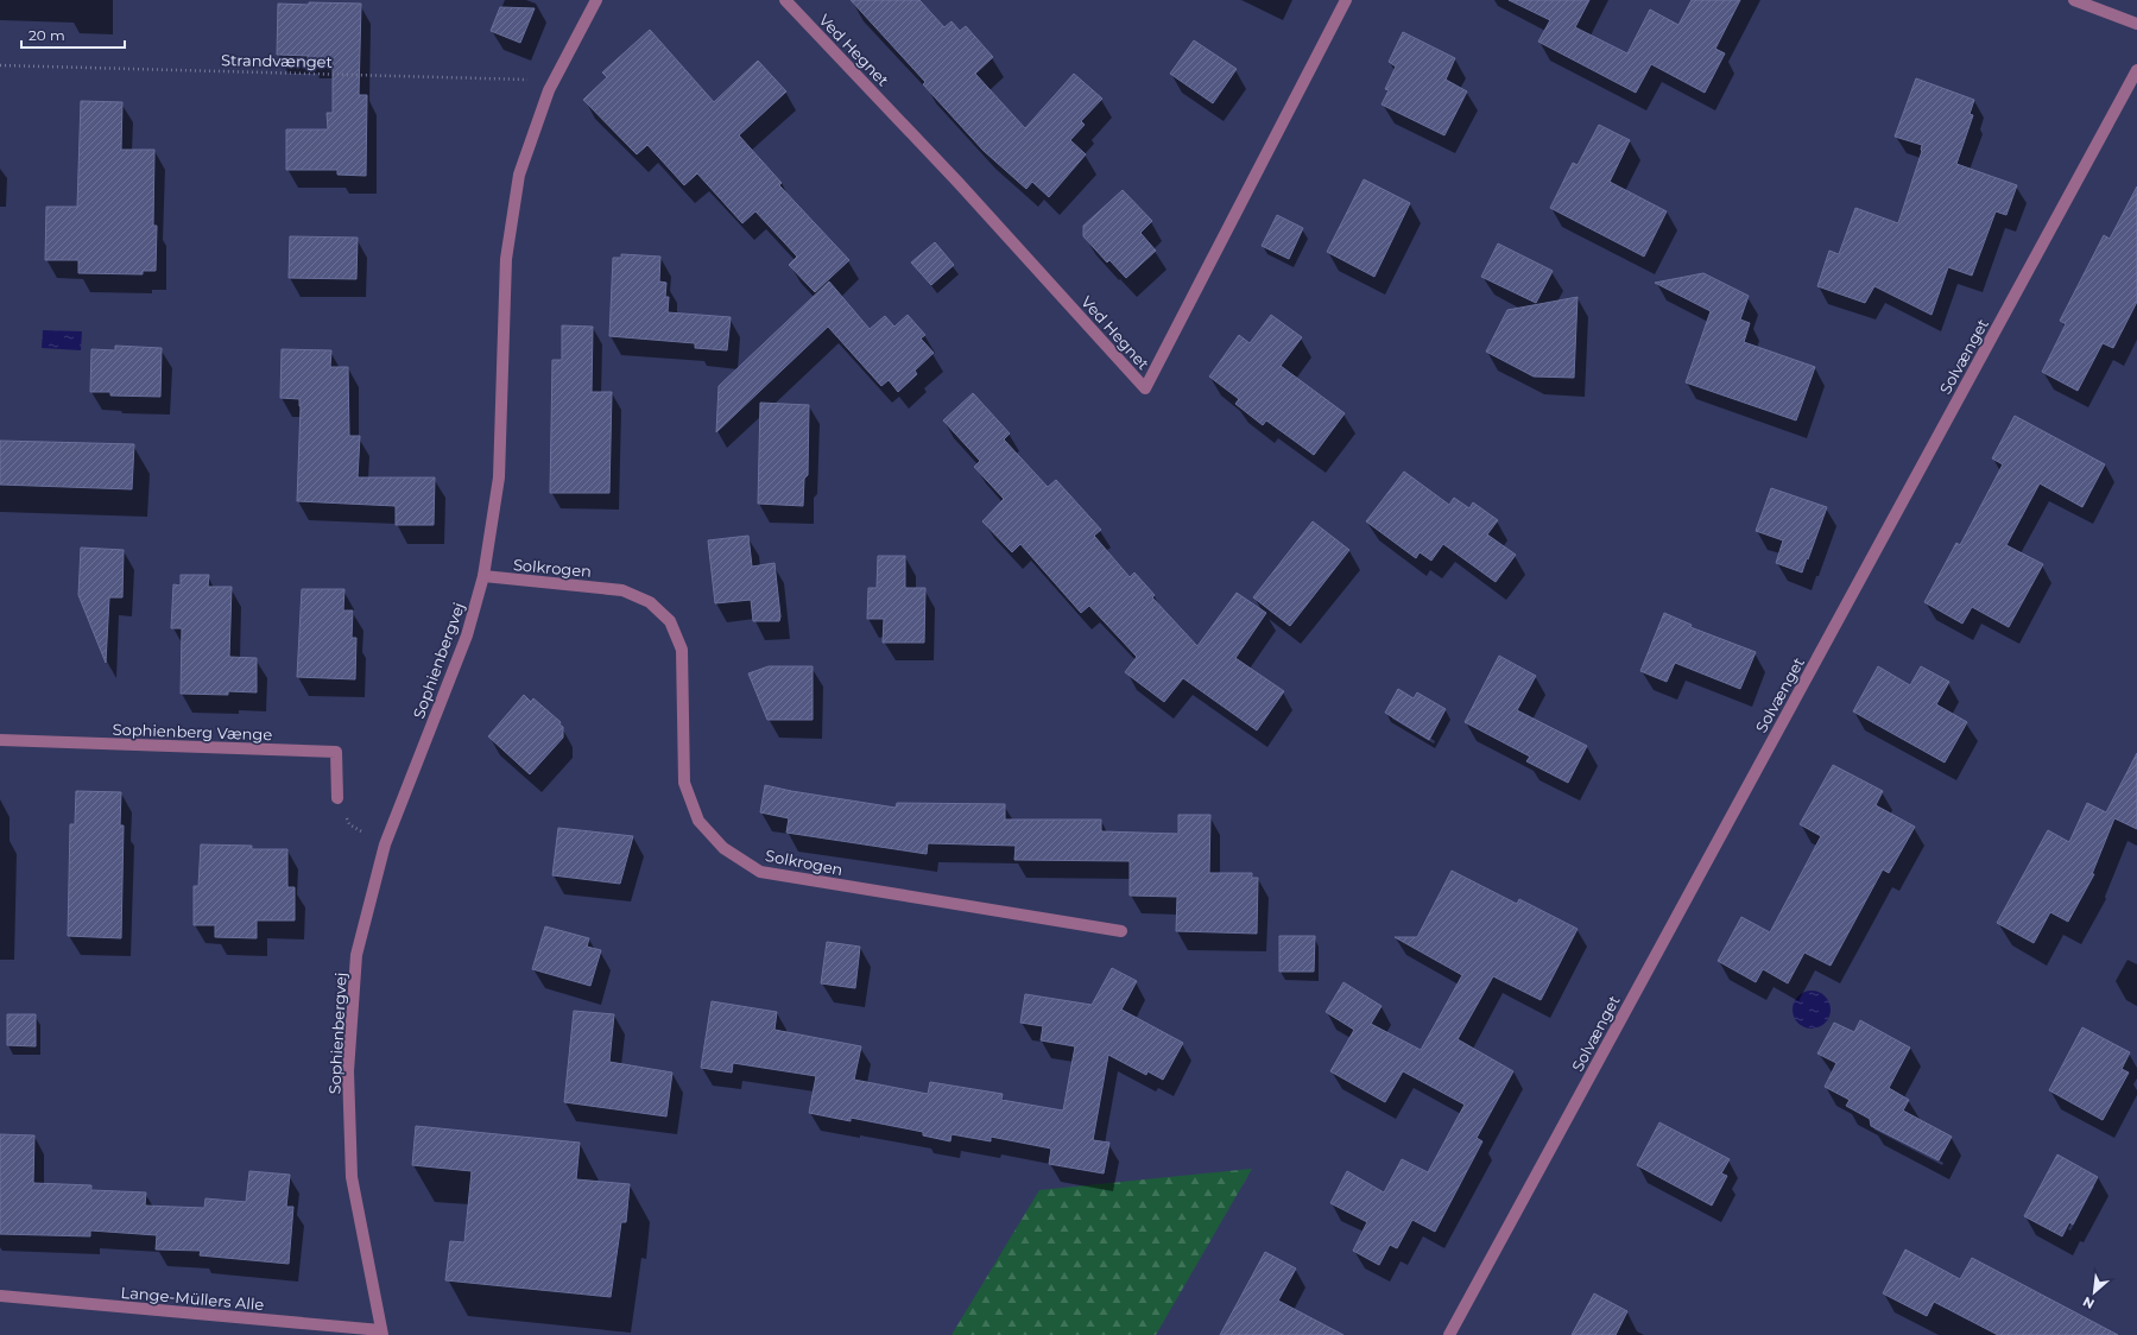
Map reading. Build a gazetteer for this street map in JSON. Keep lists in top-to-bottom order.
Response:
{
  "streets": {
    "street": [
      "Ved Hegnet",
      "Solvænget",
      "Solkrogen",
      "Sophienbergvej",
      "Sophienberg Vænge",
      "Lange-Müllers Alle"
    ],
    "path": ["Strandvænget"]
  },
  "crossings": [
    ["Strandvænget", "Sophienbergvej"],
    ["Solkrogen", "Sophienbergvej"],
    ["Sophienbergvej", "Lange-Müllers Alle"]
  ],
  "scale_bar": "20 m",
  "north": "bottom left"
}
